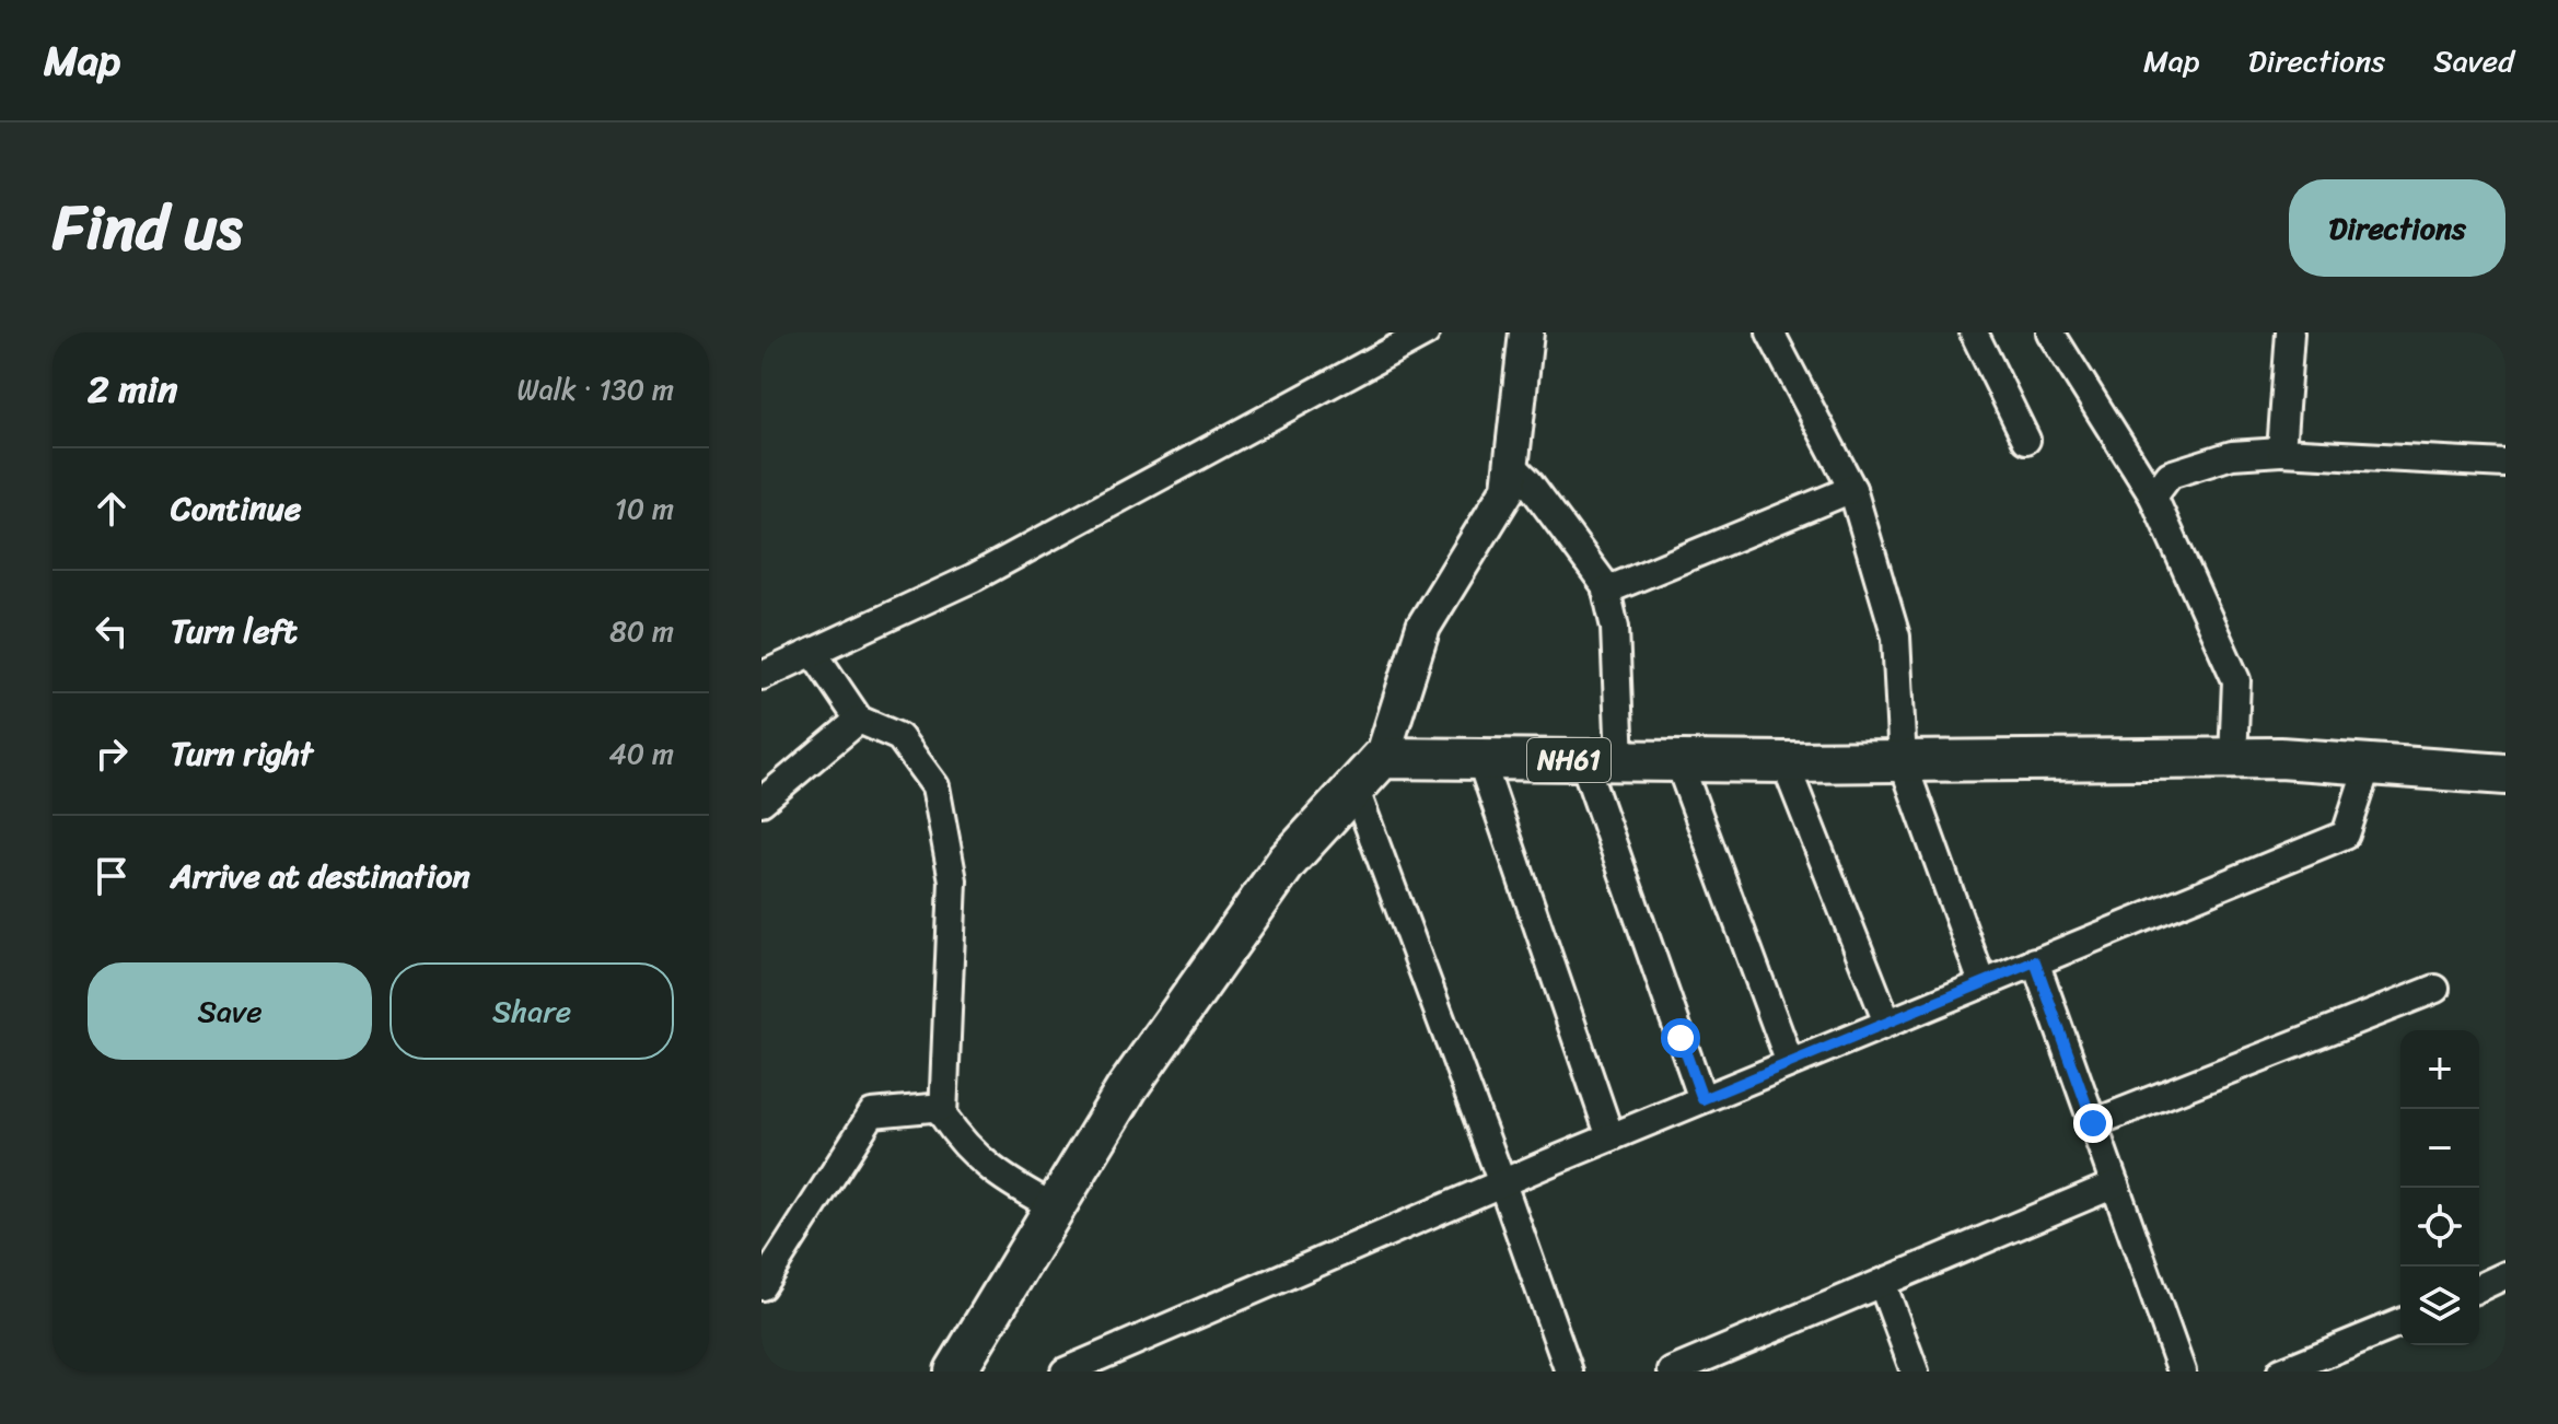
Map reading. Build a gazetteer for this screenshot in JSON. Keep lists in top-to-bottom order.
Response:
{
  "streets": {
    "main road": ["NH61"]
  },
  "page": {
    "header": "Map",
    "nav": ["Map", "Directions", "Saved"],
    "title": "Find us",
    "buttons": [
      "Directions",
      ["Save", "Share"]
    ],
    "heading": ["2 min", "Walk · 130 m"],
    "list": [
      ["Continue", "10 m"],
      ["Turn left", "80 m"],
      ["Turn right", "40 m"],
      "Arrive at destination"
    ],
    "map_buttons": ["+", "−"]
  }
}
